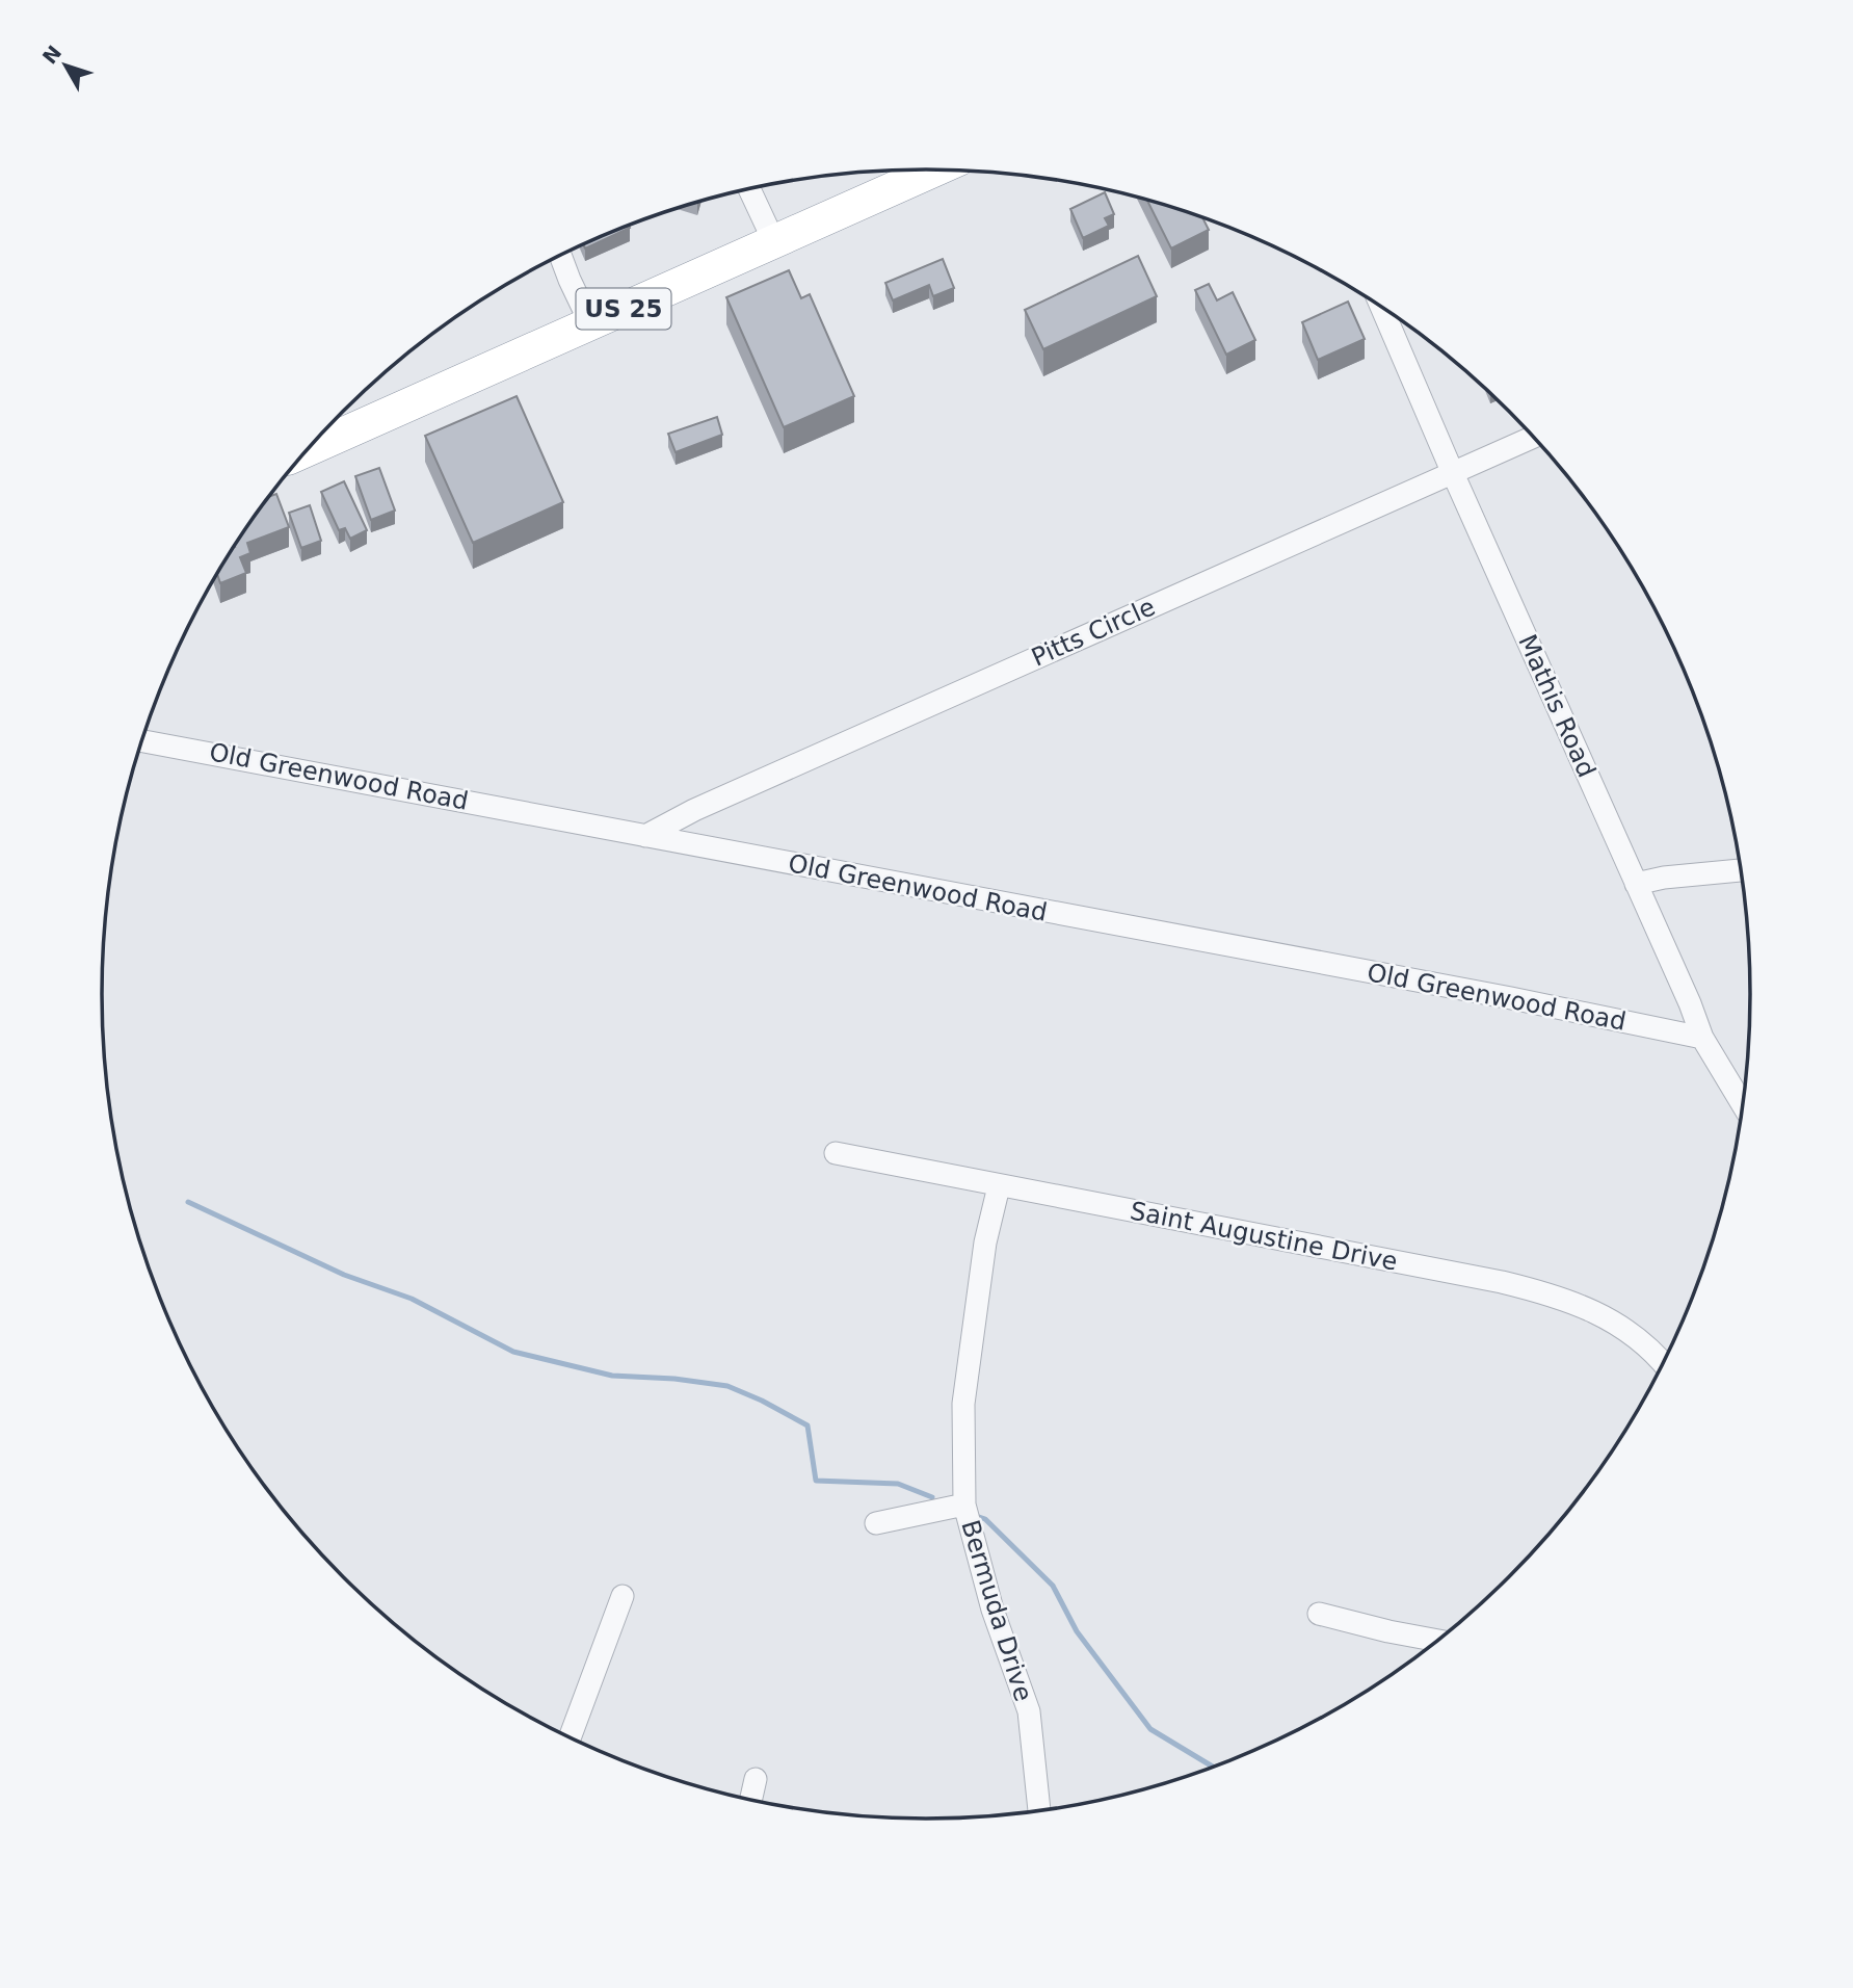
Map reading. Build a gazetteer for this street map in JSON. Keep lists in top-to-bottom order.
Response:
{
  "streets": {
    "highway": ["US 25"],
    "street": [
      "Pitts Circle",
      "Mathis Road",
      "Old Greenwood Road",
      "Saint Augustine Drive",
      "Bermuda Drive"
    ]
  },
  "crossings": [
    ["Pitts Circle", "Mathis Road"],
    ["Pitts Circle", "Old Greenwood Road"],
    ["Mathis Road", "Old Greenwood Road"],
    ["Saint Augustine Drive", "Bermuda Drive"]
  ],
  "north": "top left"
}
